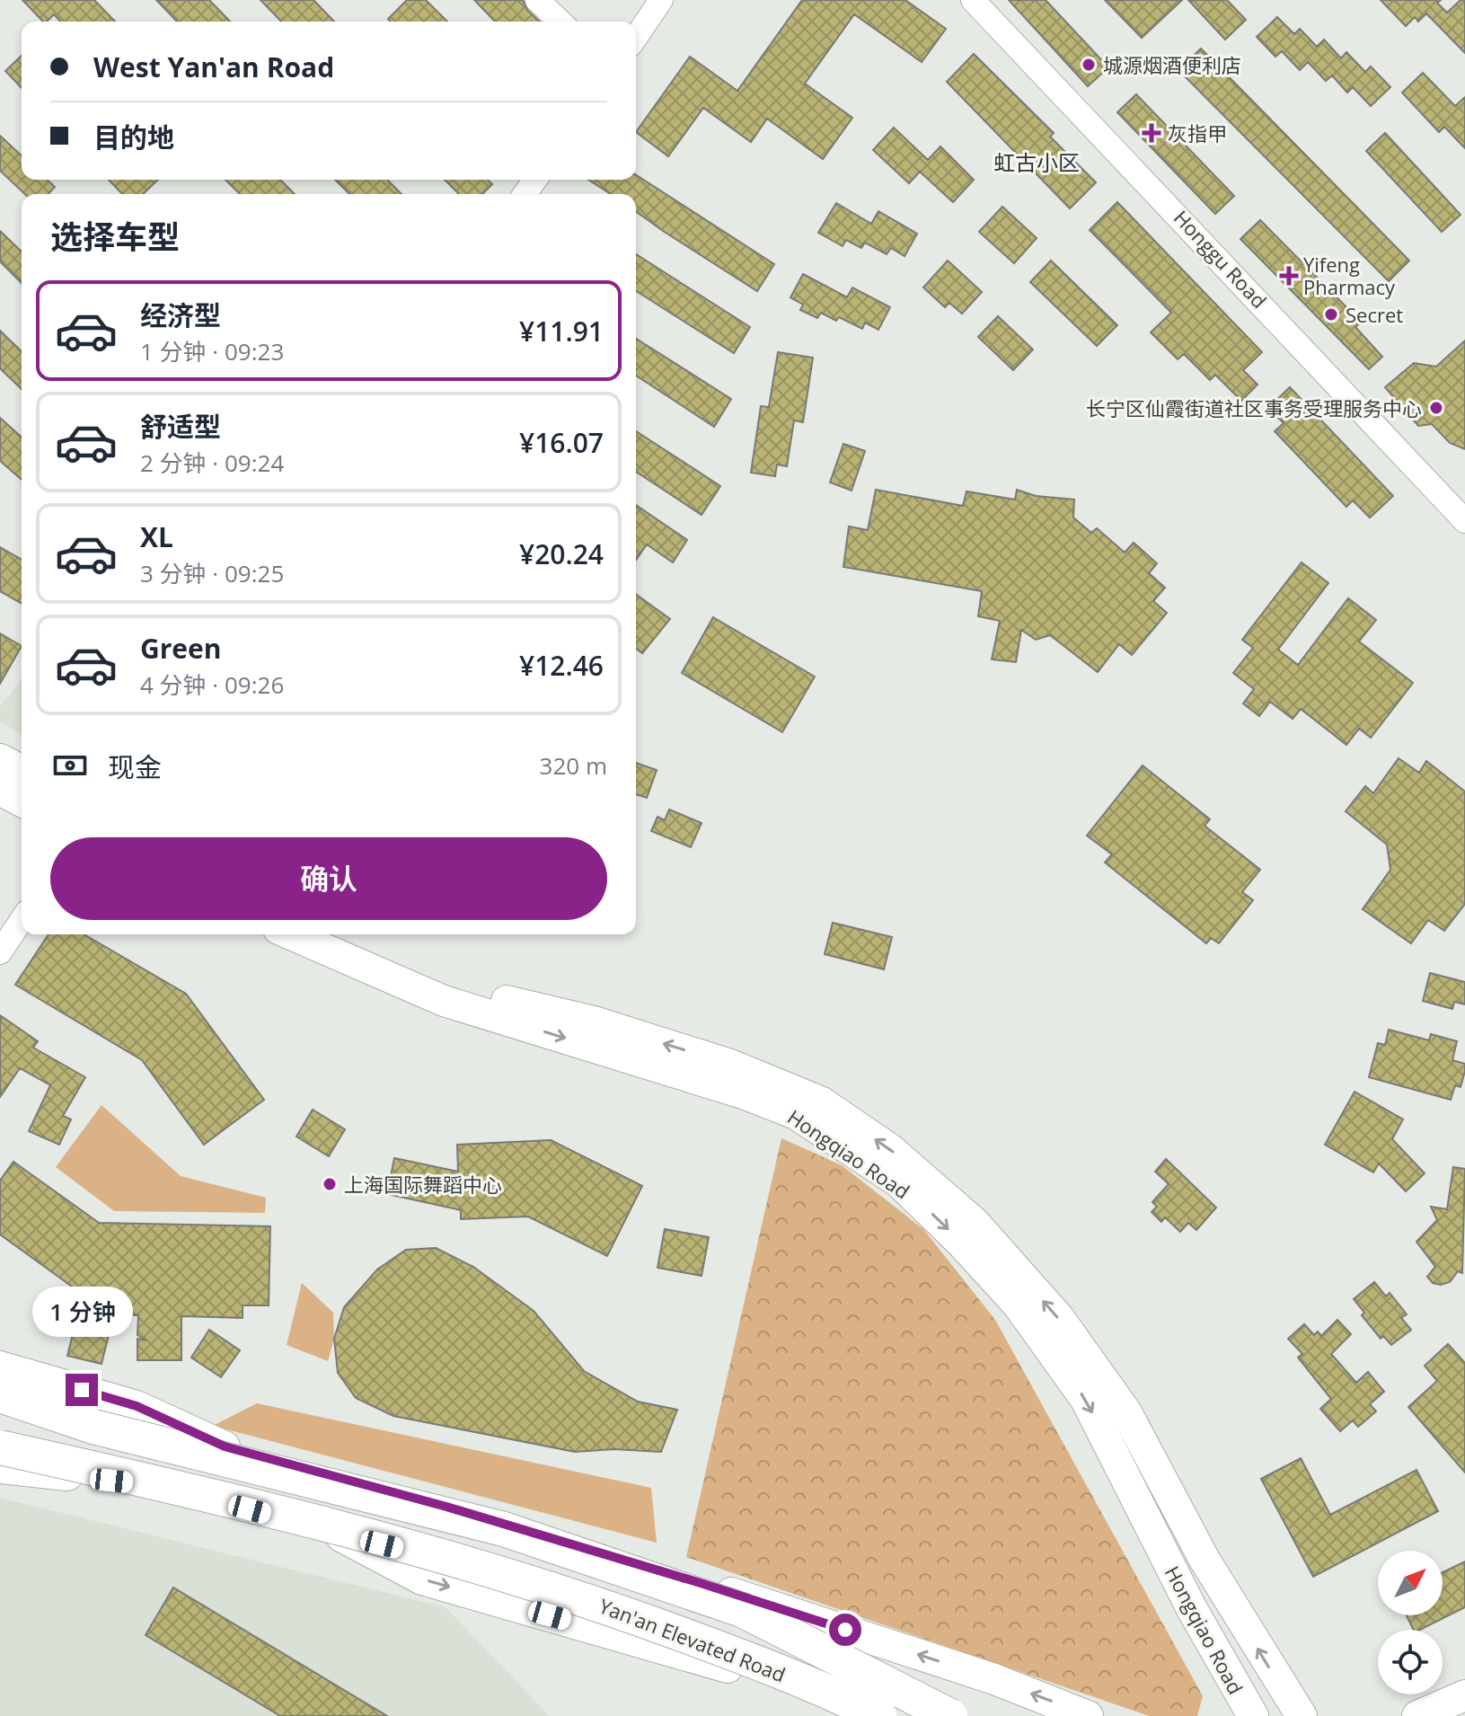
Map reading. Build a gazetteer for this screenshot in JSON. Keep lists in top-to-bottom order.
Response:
{
  "streets": {
    "highway": ["Yan'an Elevated Road"],
    "main road": ["Hongqiao Road"],
    "street": ["Honggu Road"]
  },
  "districts": ["虹古小区"],
  "places": {
    "other": [
      "城源烟酒便利店",
      "Secret",
      "长宁区仙霞街道社区事务受理服务中心",
      "上海国际舞蹈中心"
    ],
    "health": ["灰指甲", "Yifeng Pharmacy"]
  },
  "north": "top right",
  "page": {
    "banner": ["West Yan'an Road", "目的地"],
    "heading": "选择车型",
    "list": [
      {
        "name": "经济型",
        "note": "1 分钟 · 09:23",
        "value": "¥11.91"
      },
      {
        "name": "舒适型",
        "note": "2 分钟 · 09:24",
        "value": "¥16.07"
      },
      {
        "name": "XL",
        "note": "3 分钟 · 09:25",
        "value": "¥20.24"
      },
      {
        "name": "Green",
        "note": "4 分钟 · 09:26",
        "value": "¥12.46"
      }
    ],
    "pay": ["现金", "320 m"],
    "buttons": "确认",
    "bubble": "1 分钟"
  }
}
